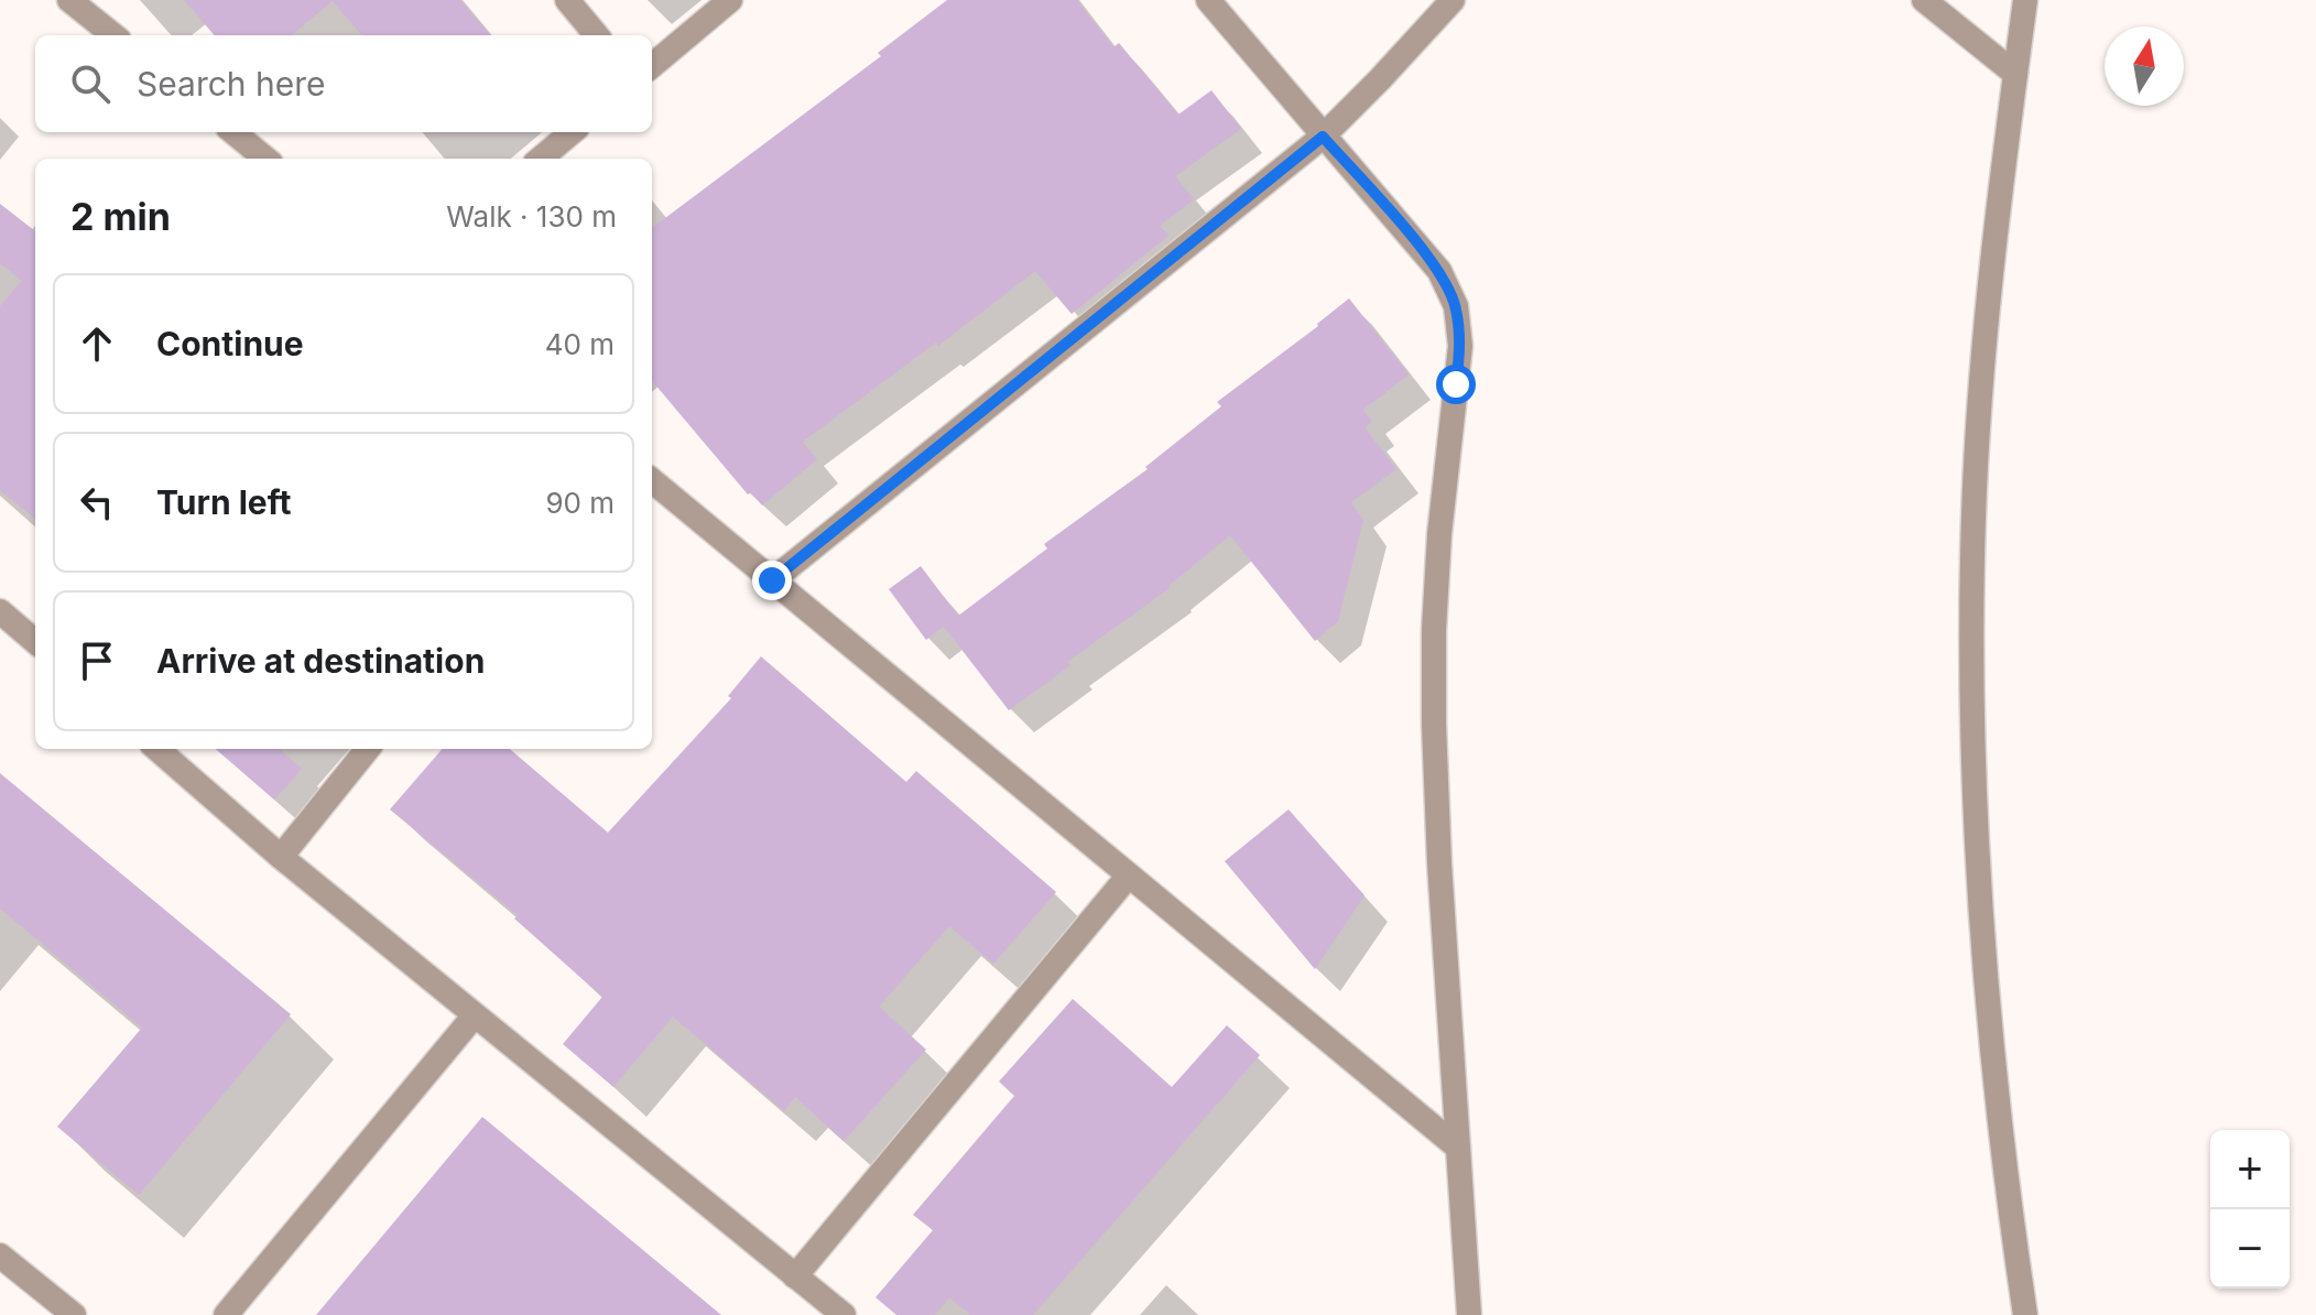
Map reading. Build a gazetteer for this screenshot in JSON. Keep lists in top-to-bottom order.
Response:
{
  "north": "top",
  "page": {
    "search": "Search here",
    "heading": ["2 min", "Walk · 130 m"],
    "list": [
      ["Continue", "40 m"],
      ["Turn left", "90 m"],
      "Arrive at destination"
    ],
    "map_buttons": ["+", "−"]
  }
}
